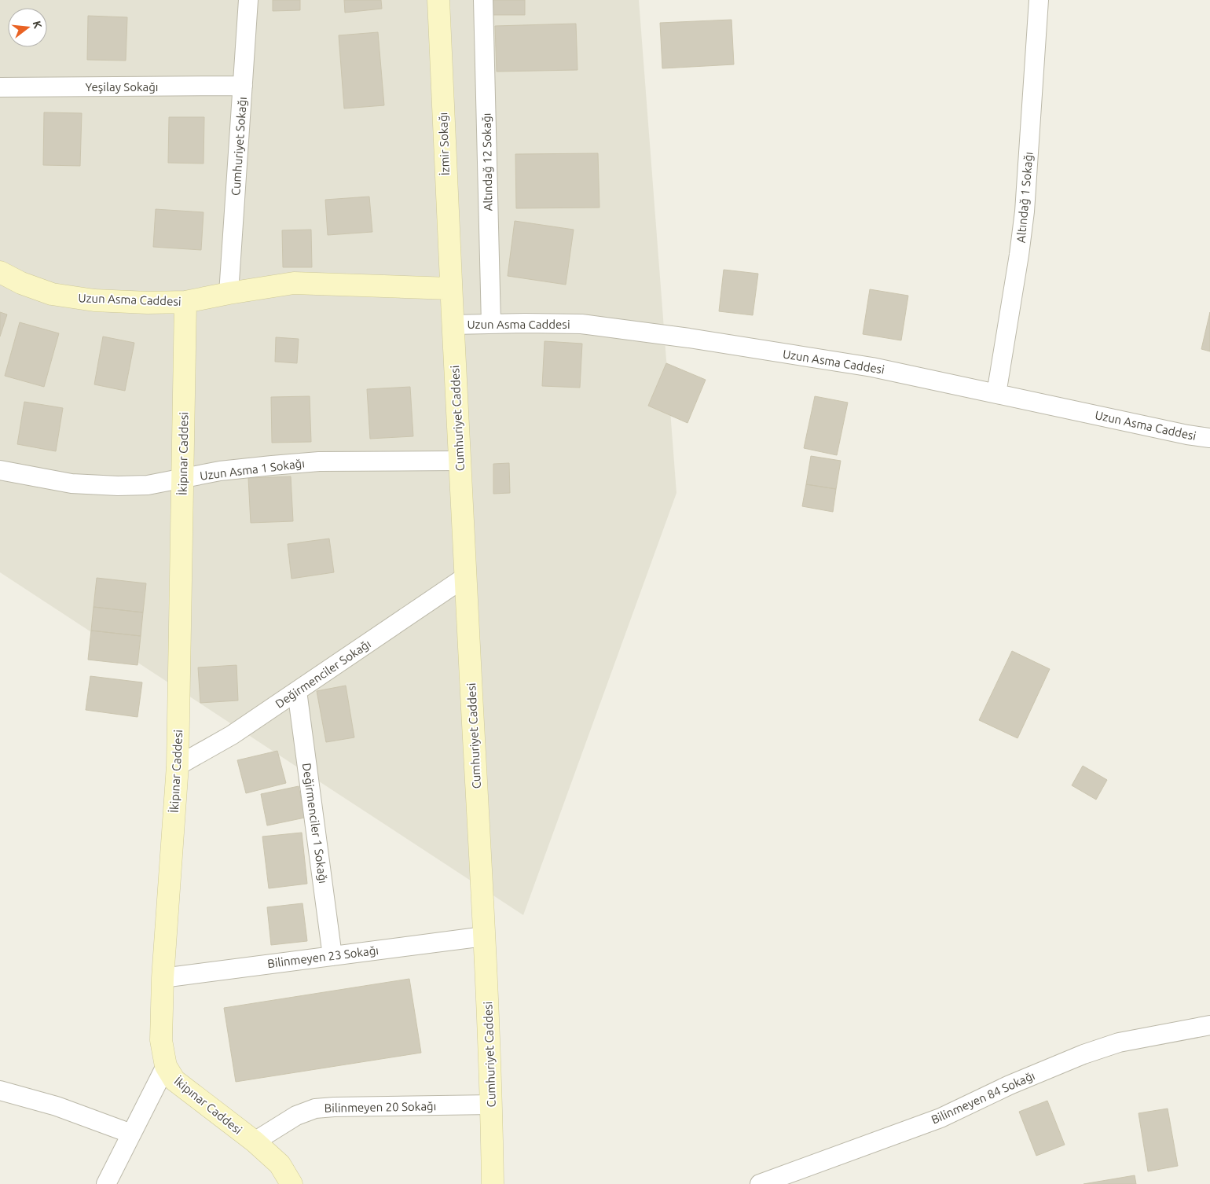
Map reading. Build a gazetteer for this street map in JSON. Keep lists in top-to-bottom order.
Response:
{
  "streets": {
    "street": [
      "Yeşilay Sokağı",
      "İzmir Sokağı",
      "Cumhuriyet Sokağı",
      "Altındağ 12 Sokağı",
      "Altındağ 1 Sokağı",
      "Uzun Asma Caddesi",
      "Cumhuriyet Caddesi",
      "İkipınar Caddesi",
      "Uzun Asma 1 Sokağı",
      "Değirmenciler Sokağı",
      "Değirmenciler 1 Sokağı",
      "Bilinmeyen 23 Sokağı",
      "Bilinmeyen 84 Sokağı",
      "Bilinmeyen 20 Sokağı"
    ]
  },
  "crossings": [
    ["Yeşilay Sokağı", "Cumhuriyet Sokağı"],
    ["İzmir Sokağı", "Uzun Asma Caddesi"],
    ["İzmir Sokağı", "Cumhuriyet Caddesi"],
    ["Cumhuriyet Sokağı", "Uzun Asma Caddesi"],
    ["Altındağ 12 Sokağı", "Uzun Asma Caddesi"],
    ["Altındağ 1 Sokağı", "Uzun Asma Caddesi"],
    ["Uzun Asma Caddesi", "Cumhuriyet Caddesi"],
    ["Uzun Asma Caddesi", "İkipınar Caddesi"],
    ["Cumhuriyet Caddesi", "Uzun Asma 1 Sokağı"],
    ["Cumhuriyet Caddesi", "Değirmenciler Sokağı"],
    ["Cumhuriyet Caddesi", "Bilinmeyen 23 Sokağı"],
    ["Cumhuriyet Caddesi", "Bilinmeyen 20 Sokağı"],
    ["İkipınar Caddesi", "Uzun Asma 1 Sokağı"],
    ["İkipınar Caddesi", "Değirmenciler Sokağı"],
    ["İkipınar Caddesi", "Bilinmeyen 23 Sokağı"],
    ["İkipınar Caddesi", "Bilinmeyen 20 Sokağı"],
    ["Değirmenciler Sokağı", "Değirmenciler 1 Sokağı"],
    ["Değirmenciler 1 Sokağı", "Bilinmeyen 23 Sokağı"]
  ],
  "north": "right"
}
